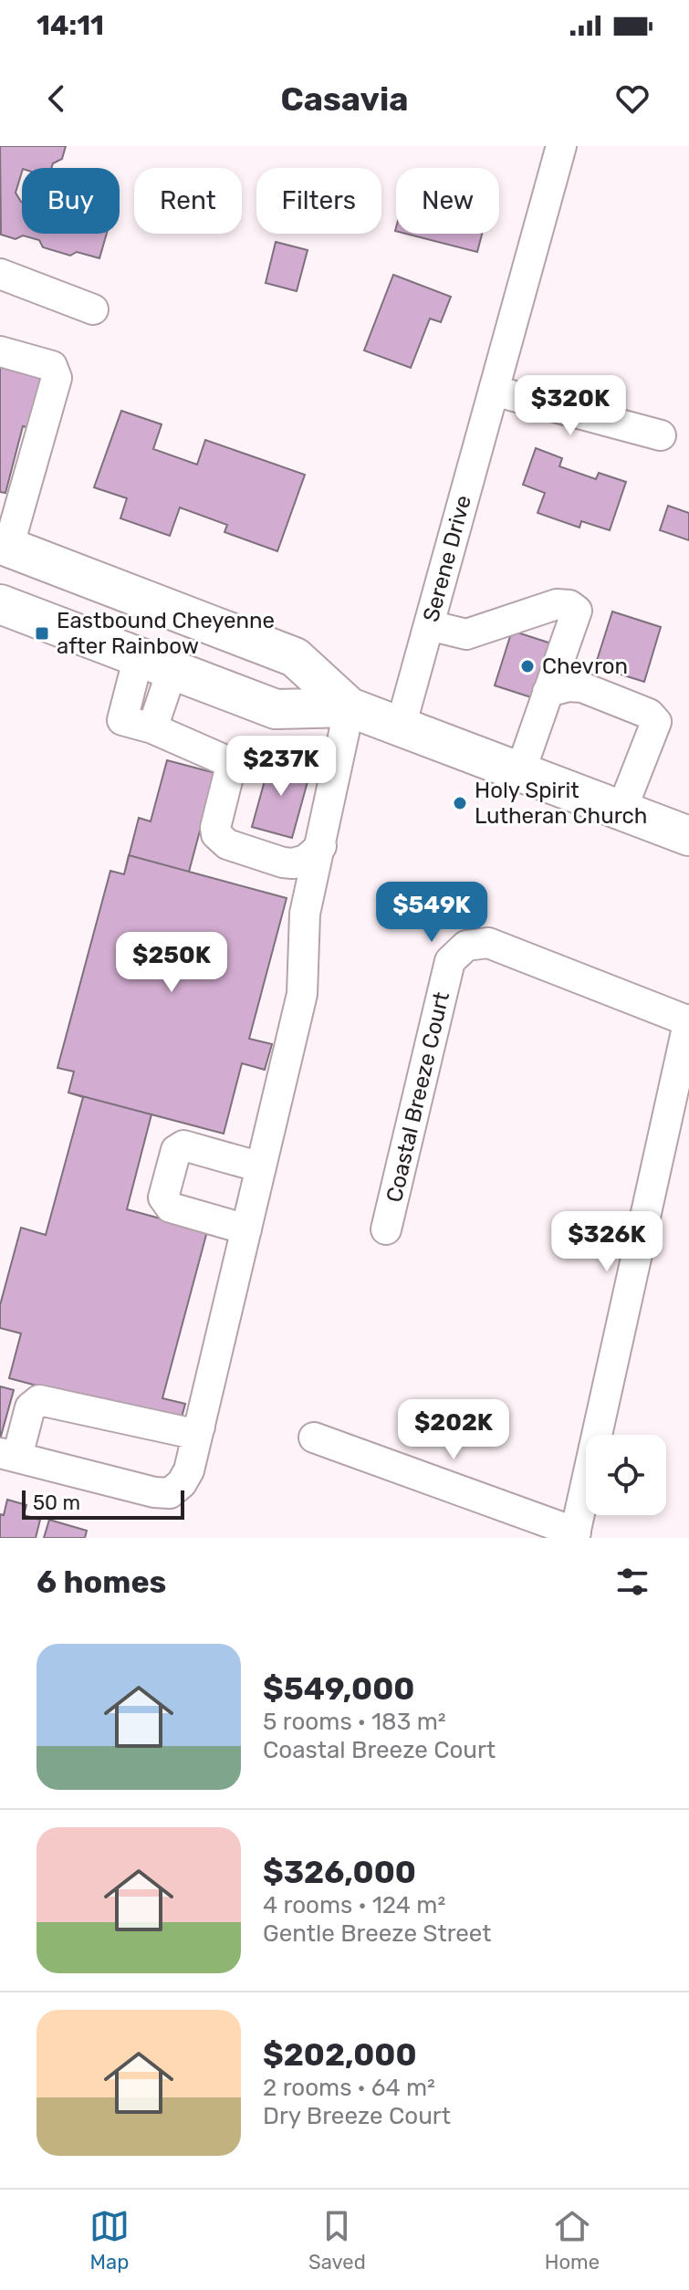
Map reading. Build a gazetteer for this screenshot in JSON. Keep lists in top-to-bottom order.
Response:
{
  "streets": {
    "street": ["Serene Drive", "Coastal Breeze Court"]
  },
  "places": {
    "transit": ["Eastbound Cheyenne after Rainbow"],
    "other": ["Chevron", "Holy Spirit Lutheran Church"]
  },
  "scale_bar": "50 m",
  "page": {
    "status": "14:11",
    "header": "Casavia",
    "chip": [
      "Buy",
      "Rent",
      "Filters",
      "New"
    ],
    "price": [
      "$320K",
      "$237K",
      "$549K",
      "$250K",
      "$326K",
      "$202K"
    ],
    "scale": "50 m",
    "heading": "6 homes",
    "list": [
      {
        "name": "$549,000",
        "note": "5 rooms · 183 m² · Coastal Breeze Court"
      },
      {
        "name": "$326,000",
        "note": "4 rooms · 124 m² · Gentle Breeze Street"
      },
      {
        "name": "$202,000",
        "note": "2 rooms · 64 m² · Dry Breeze Court"
      }
    ],
    "tabs": ["Map", "Saved", "Home"]
  }
}
